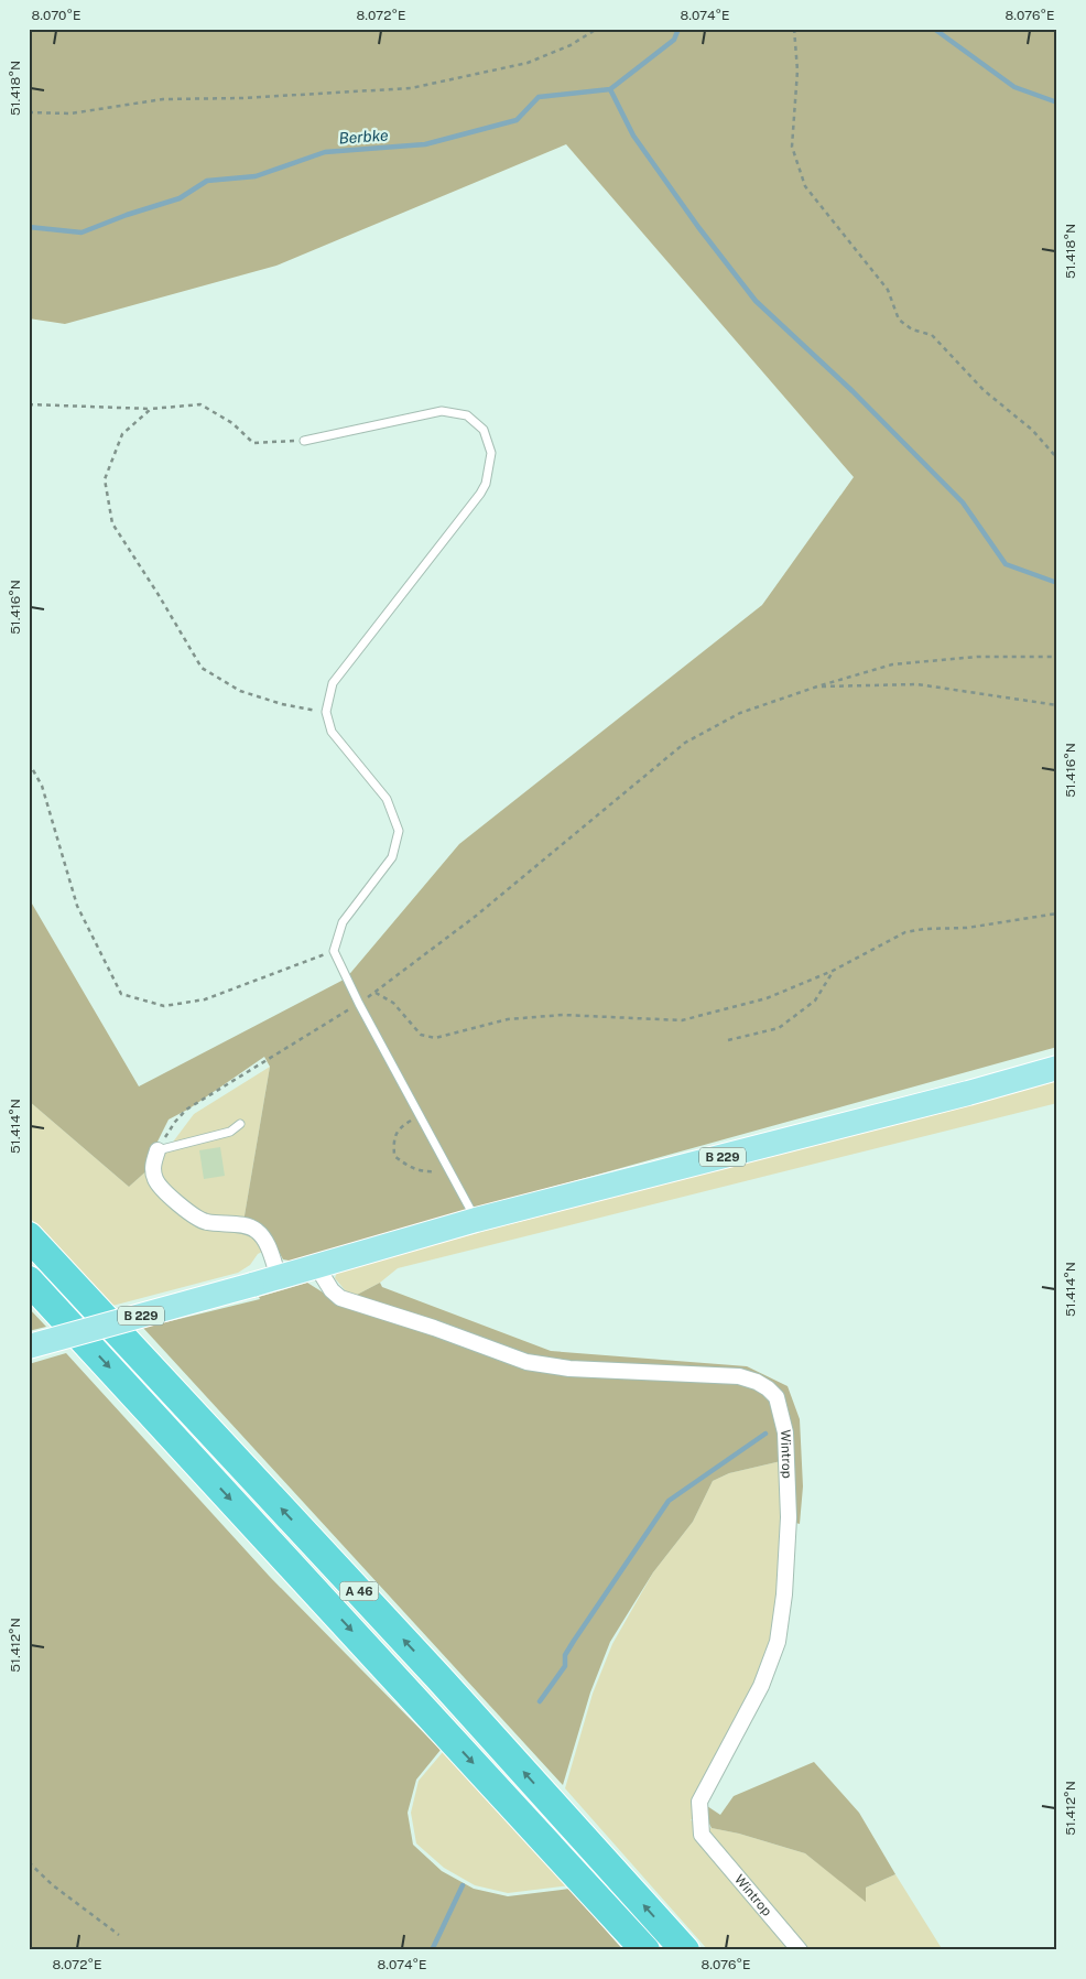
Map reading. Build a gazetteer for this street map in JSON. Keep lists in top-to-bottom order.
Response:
{
  "streets": {
    "highway": ["A 46"],
    "main road": ["B 229"],
    "street": ["Wintrop"]
  },
  "crossings": [
    ["B 229", "Wintrop"]
  ],
  "water": ["Berbke"],
  "coordinates": [
    "8.070°E",
    "8.072°E",
    "8.074°E",
    "8.076°E",
    "51.418°N",
    "51.416°N",
    "51.414°N",
    "51.412°N"
  ]
}
